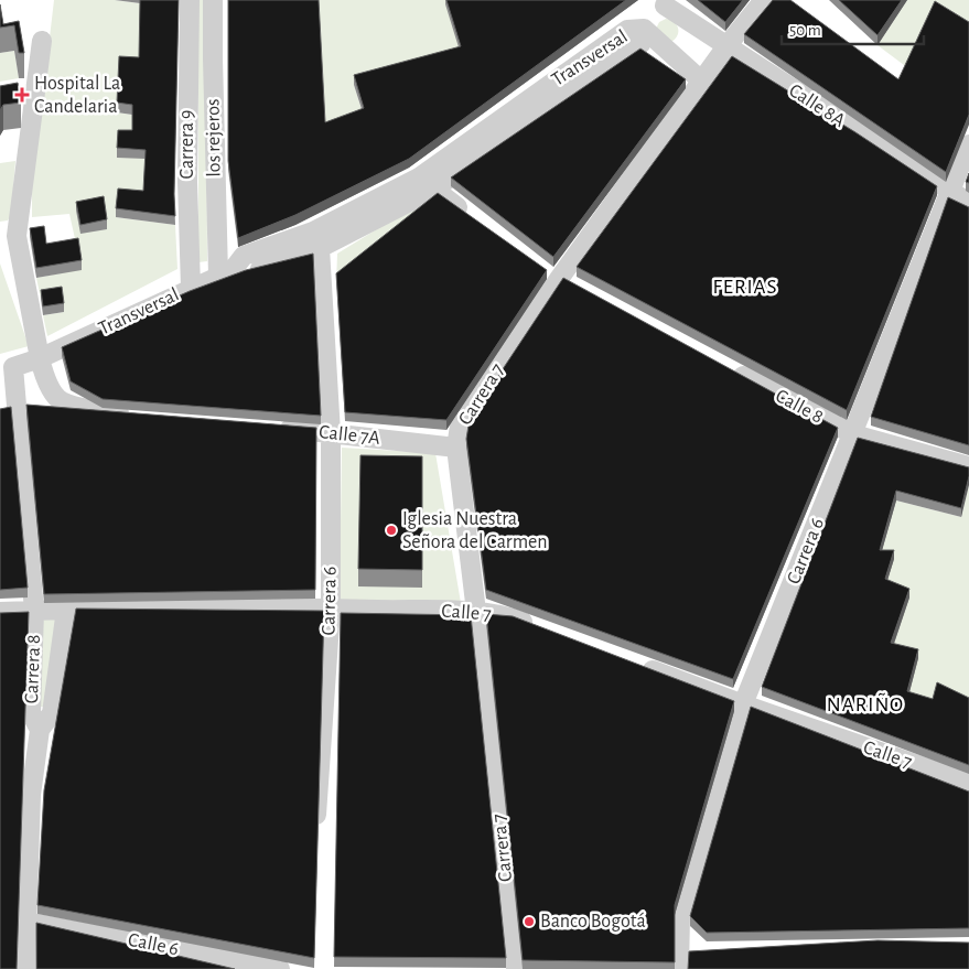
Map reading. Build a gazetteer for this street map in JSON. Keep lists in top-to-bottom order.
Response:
{
  "streets": {
    "street": [
      "Transversal",
      "Calle 8A",
      "los rejeros",
      "Carrera 9",
      "Carrera 7",
      "Calle 8",
      "Calle 7A",
      "Carrera 6",
      "Calle 7",
      "Carrera 8",
      "Calle 6"
    ]
  },
  "crossings": [
    ["Transversal", "los rejeros"],
    ["Transversal", "Carrera 9"],
    ["Transversal", "Carrera 6"],
    ["Transversal", "Carrera 8"],
    ["Calle 8A", "Carrera 7"],
    ["Calle 8A", "Carrera 6"],
    ["Carrera 7", "Calle 7A"],
    ["Carrera 7", "Calle 7"],
    ["Calle 8", "Carrera 6"],
    ["Calle 7A", "Carrera 6"],
    ["Carrera 6", "Calle 7"],
    ["Calle 7", "Carrera 8"],
    ["Carrera 8", "Calle 6"]
  ],
  "districts": ["FERIAS", "NARIÑO"],
  "places": {
    "health": ["Hospital La Candelaria"],
    "other": ["Iglesia Nuestra Señora del Carmen", "Banco Bogotá"]
  },
  "scale_bar": "50 m"
}
